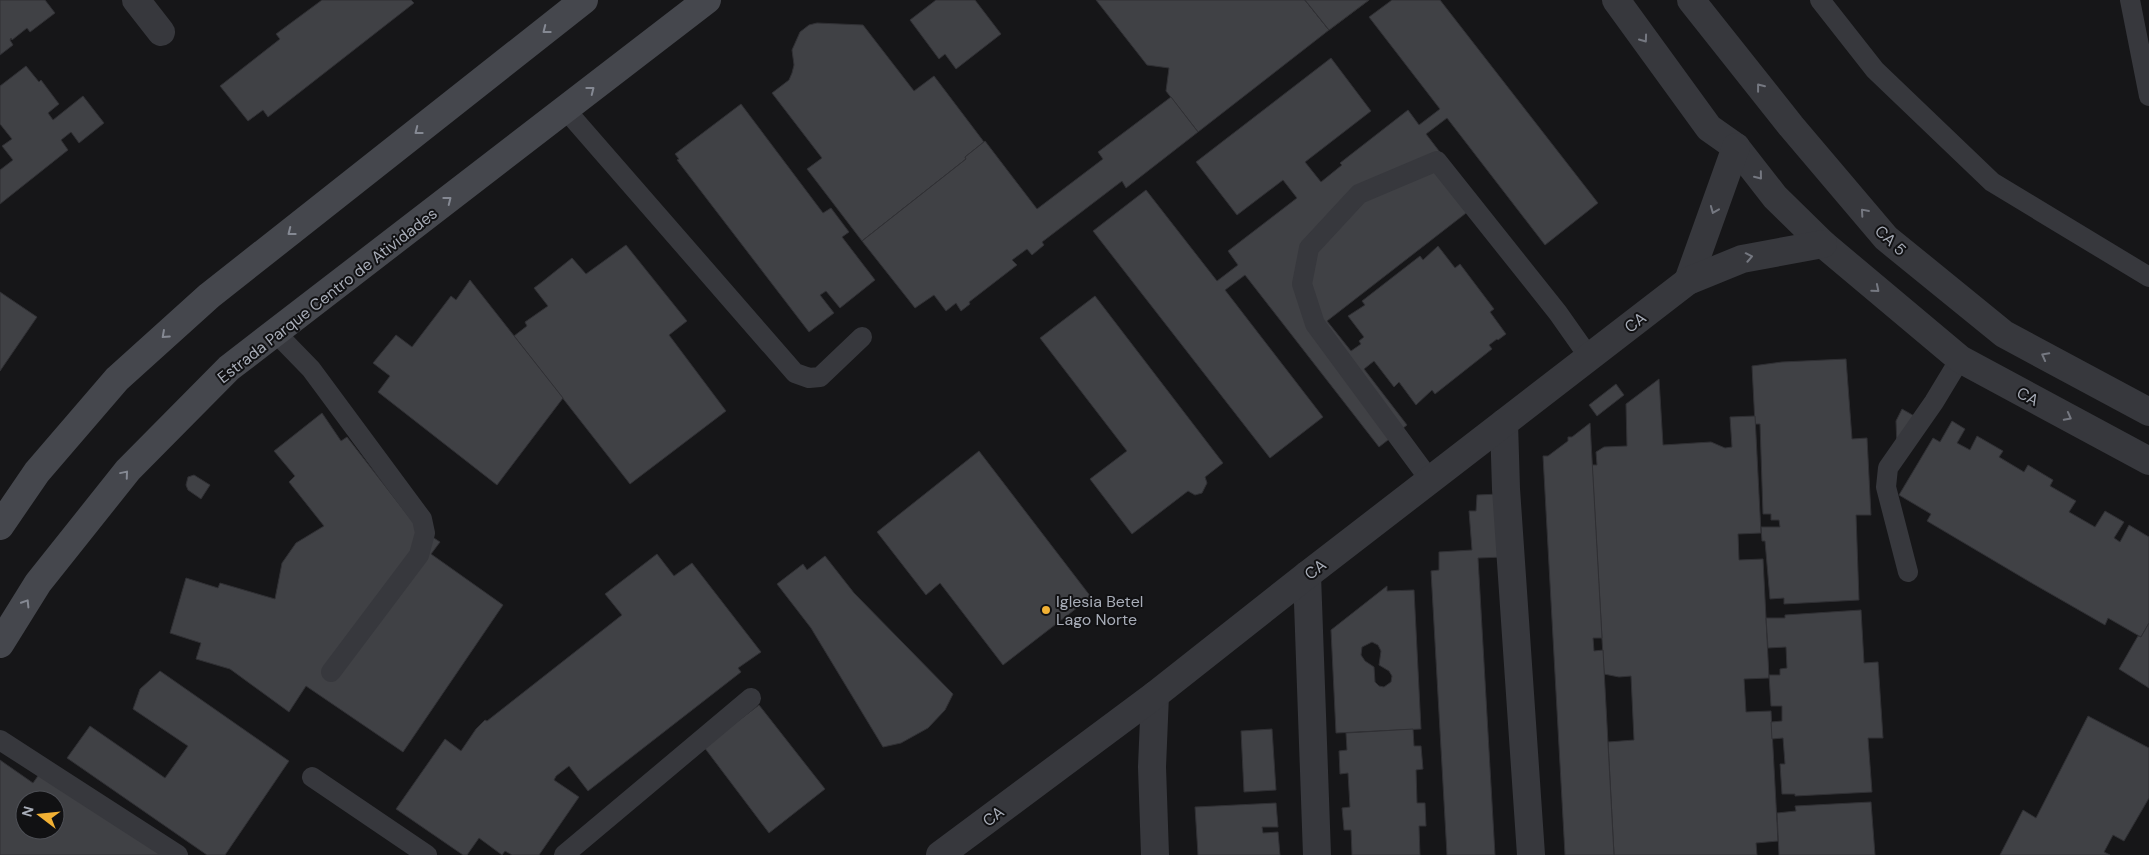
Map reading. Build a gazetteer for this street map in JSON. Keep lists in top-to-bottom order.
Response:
{
  "streets": {
    "main road": ["Estrada Parque Centro de Atividades"],
    "street": ["CA 5", "CA"]
  },
  "one_way": ["CA 5", "CA"],
  "places": ["Iglesia Betel Lago Norte"],
  "north": "left"
}
